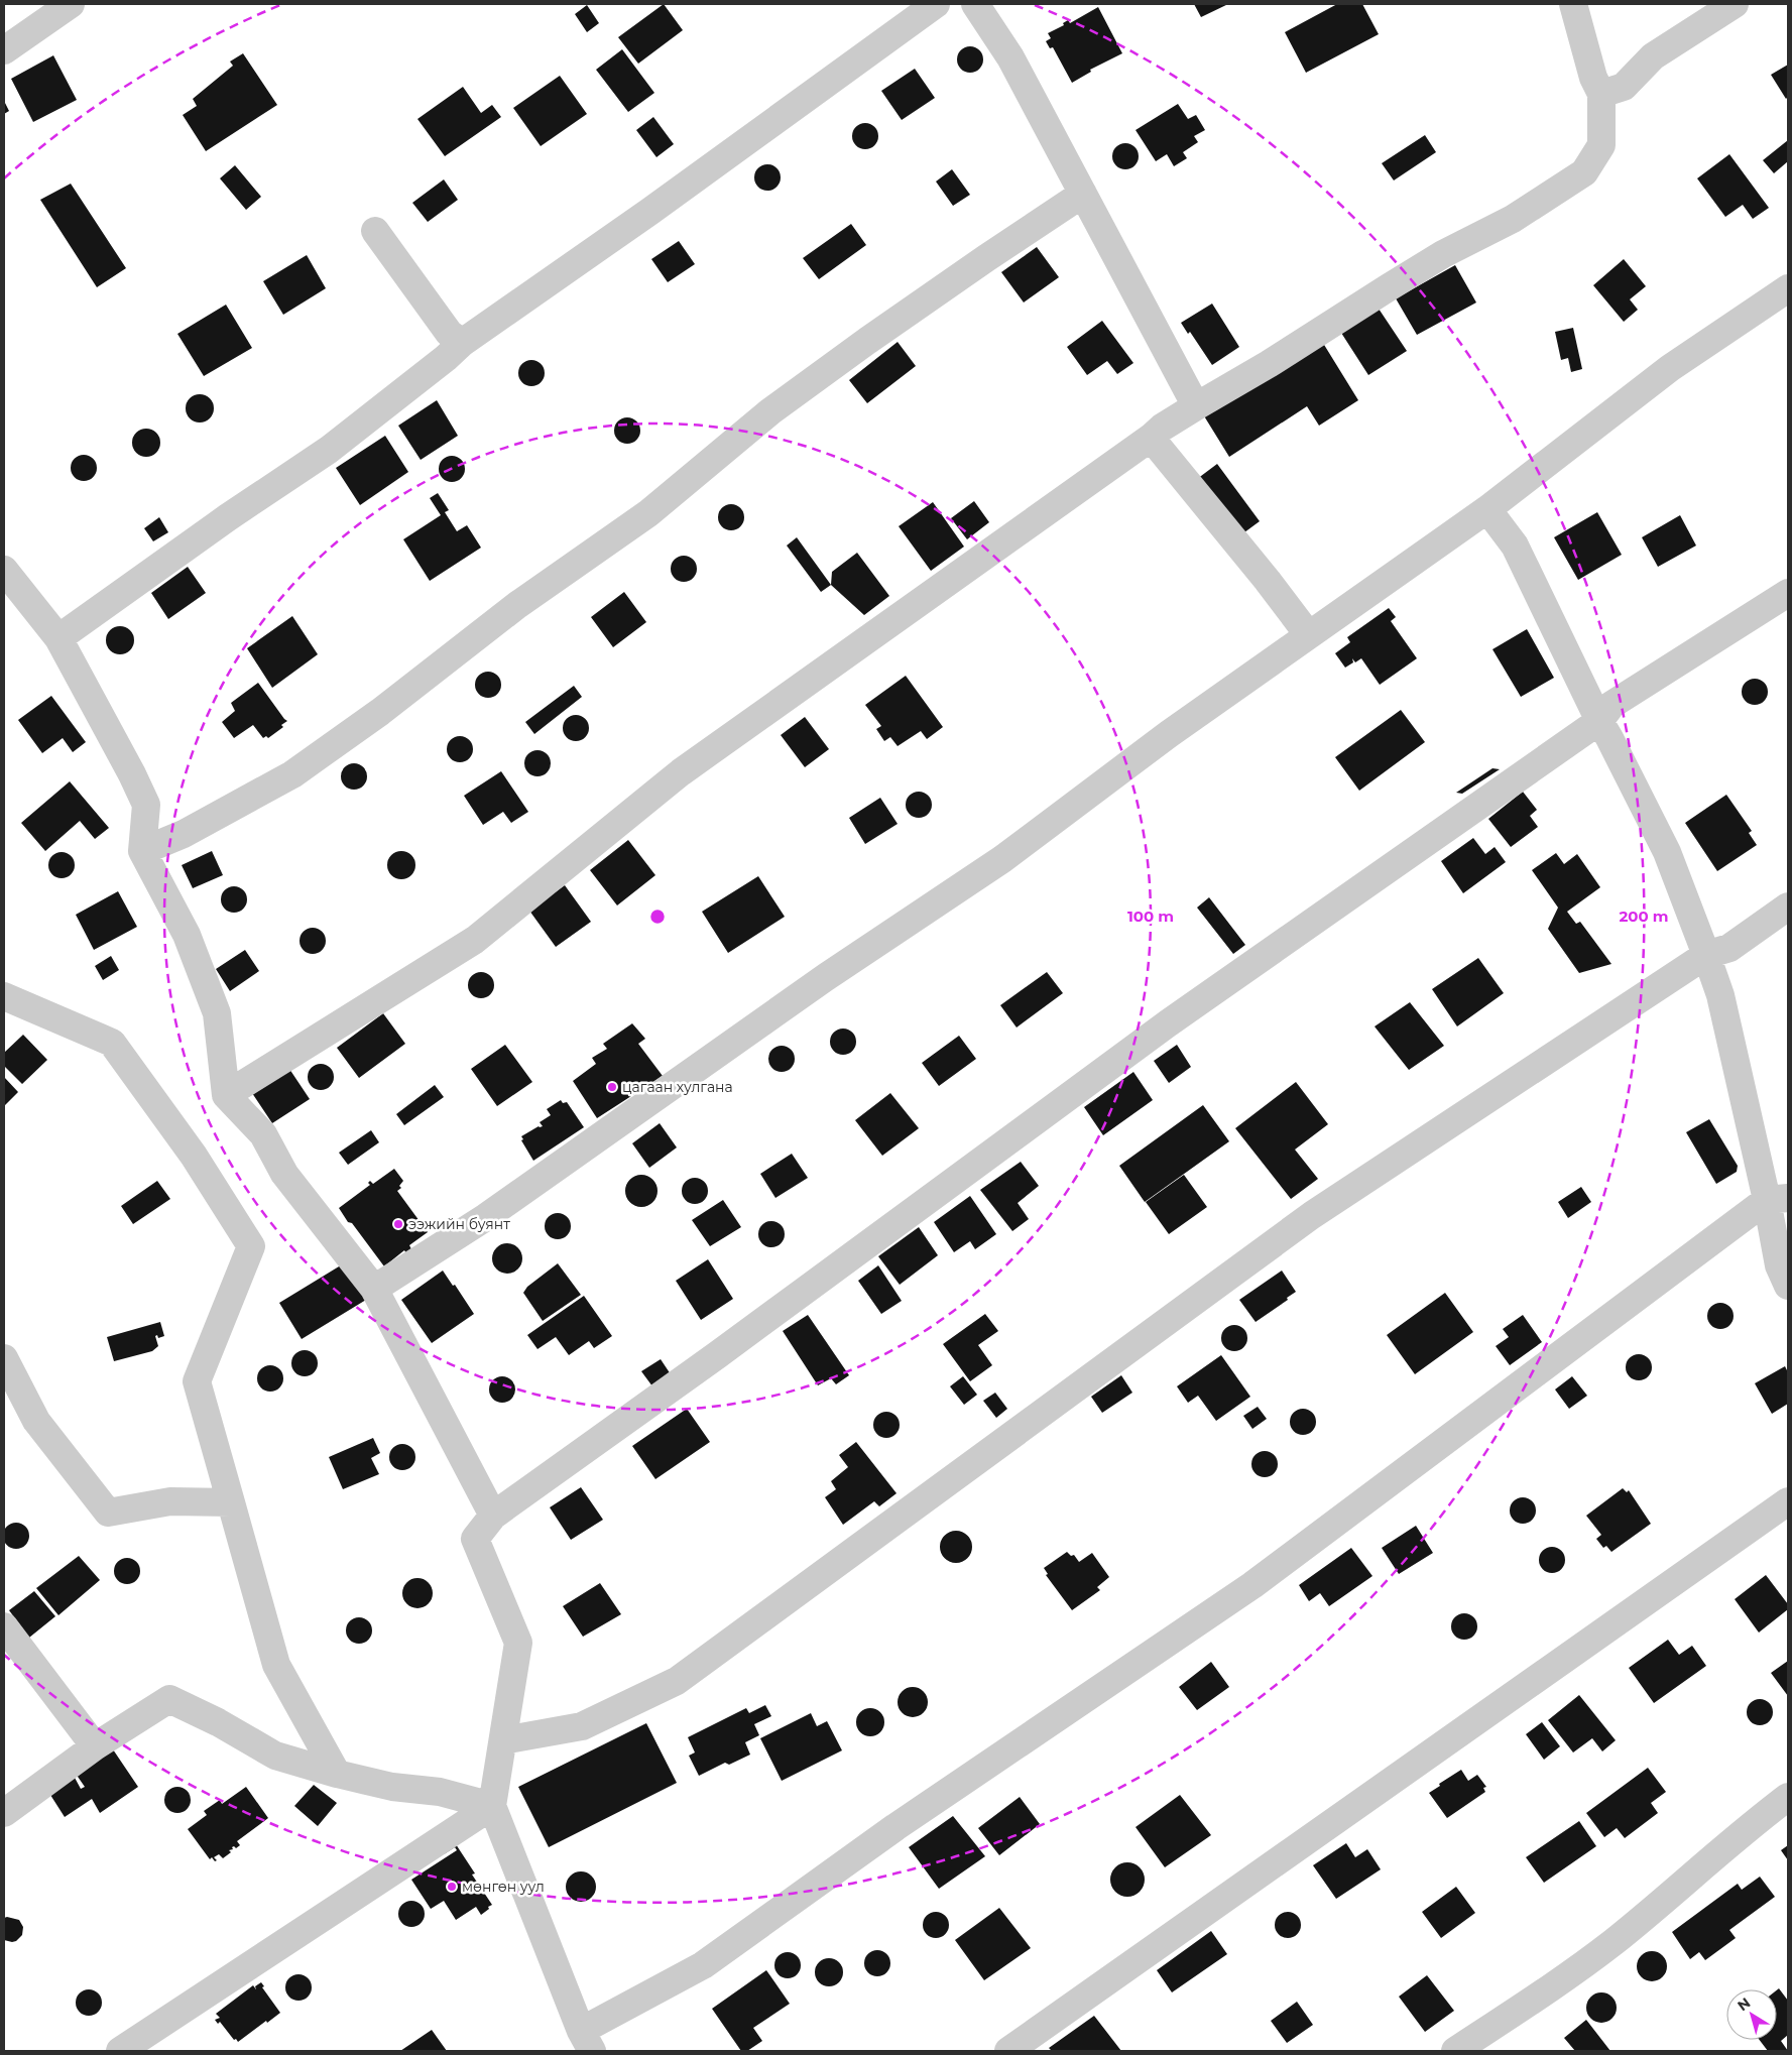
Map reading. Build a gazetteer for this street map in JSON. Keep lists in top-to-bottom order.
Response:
{
  "places": ["цагаан хулгана", "ээжийн буянт", "мөнгөн уул"],
  "north": "top left",
  "rings": ["100 m", "200 m"]
}
